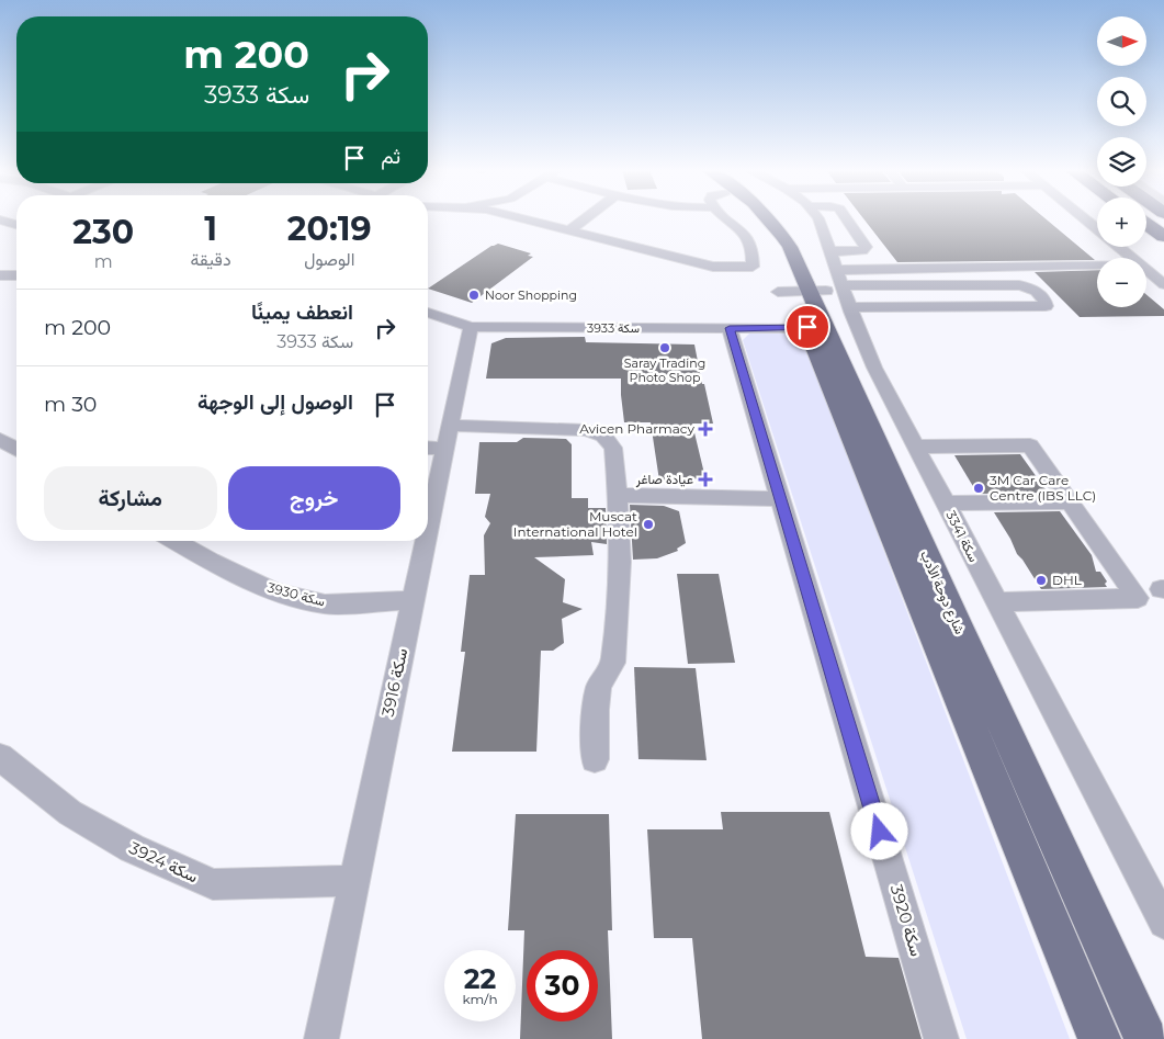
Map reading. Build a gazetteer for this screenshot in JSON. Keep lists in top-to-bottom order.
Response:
{
  "streets": {
    "main road": ["شارع دوحة الأدب"],
    "street": [
      "سكة 3933",
      "سكة 3341",
      "سكة 3930",
      "سكة 3916",
      "سكة 3924",
      "سكة 3920"
    ]
  },
  "crossings": [
    ["سكة 3933", "شارع دوحة الأدب"],
    ["سكة 3933", "سكة 3916"],
    ["سكة 3933", "سكة 3920"],
    ["سكة 3341", "شارع دوحة الأدب"],
    ["سكة 3930", "سكة 3916"],
    ["سكة 3916", "سكة 3924"]
  ],
  "places": {
    "other": [
      "Noor Shopping",
      "Saray Trading Photo Shop",
      "3M Car Care Centre (IBS LLC)",
      "Muscat International Hotel",
      "DHL"
    ],
    "health": ["Avicen Pharmacy", "عيادة صاغر"]
  },
  "north": "right",
  "page": {
    "map_buttons": ["+", "−"],
    "turn": ["200 m", "سكة 3933"],
    "then": "ثم",
    "eta": [
      "20:19",
      "الوصول",
      "1",
      "دقيقة",
      "230",
      "m"
    ],
    "list": [
      {
        "name": "انعطف يمينًا",
        "note": "سكة 3933",
        "value": "200 m"
      },
      {
        "name": "الوصول إلى الوجهة",
        "value": "30 m"
      }
    ],
    "buttons": ["خروج", "مشاركة"],
    "speed": "22 km/h",
    "limit": "30"
  }
}
